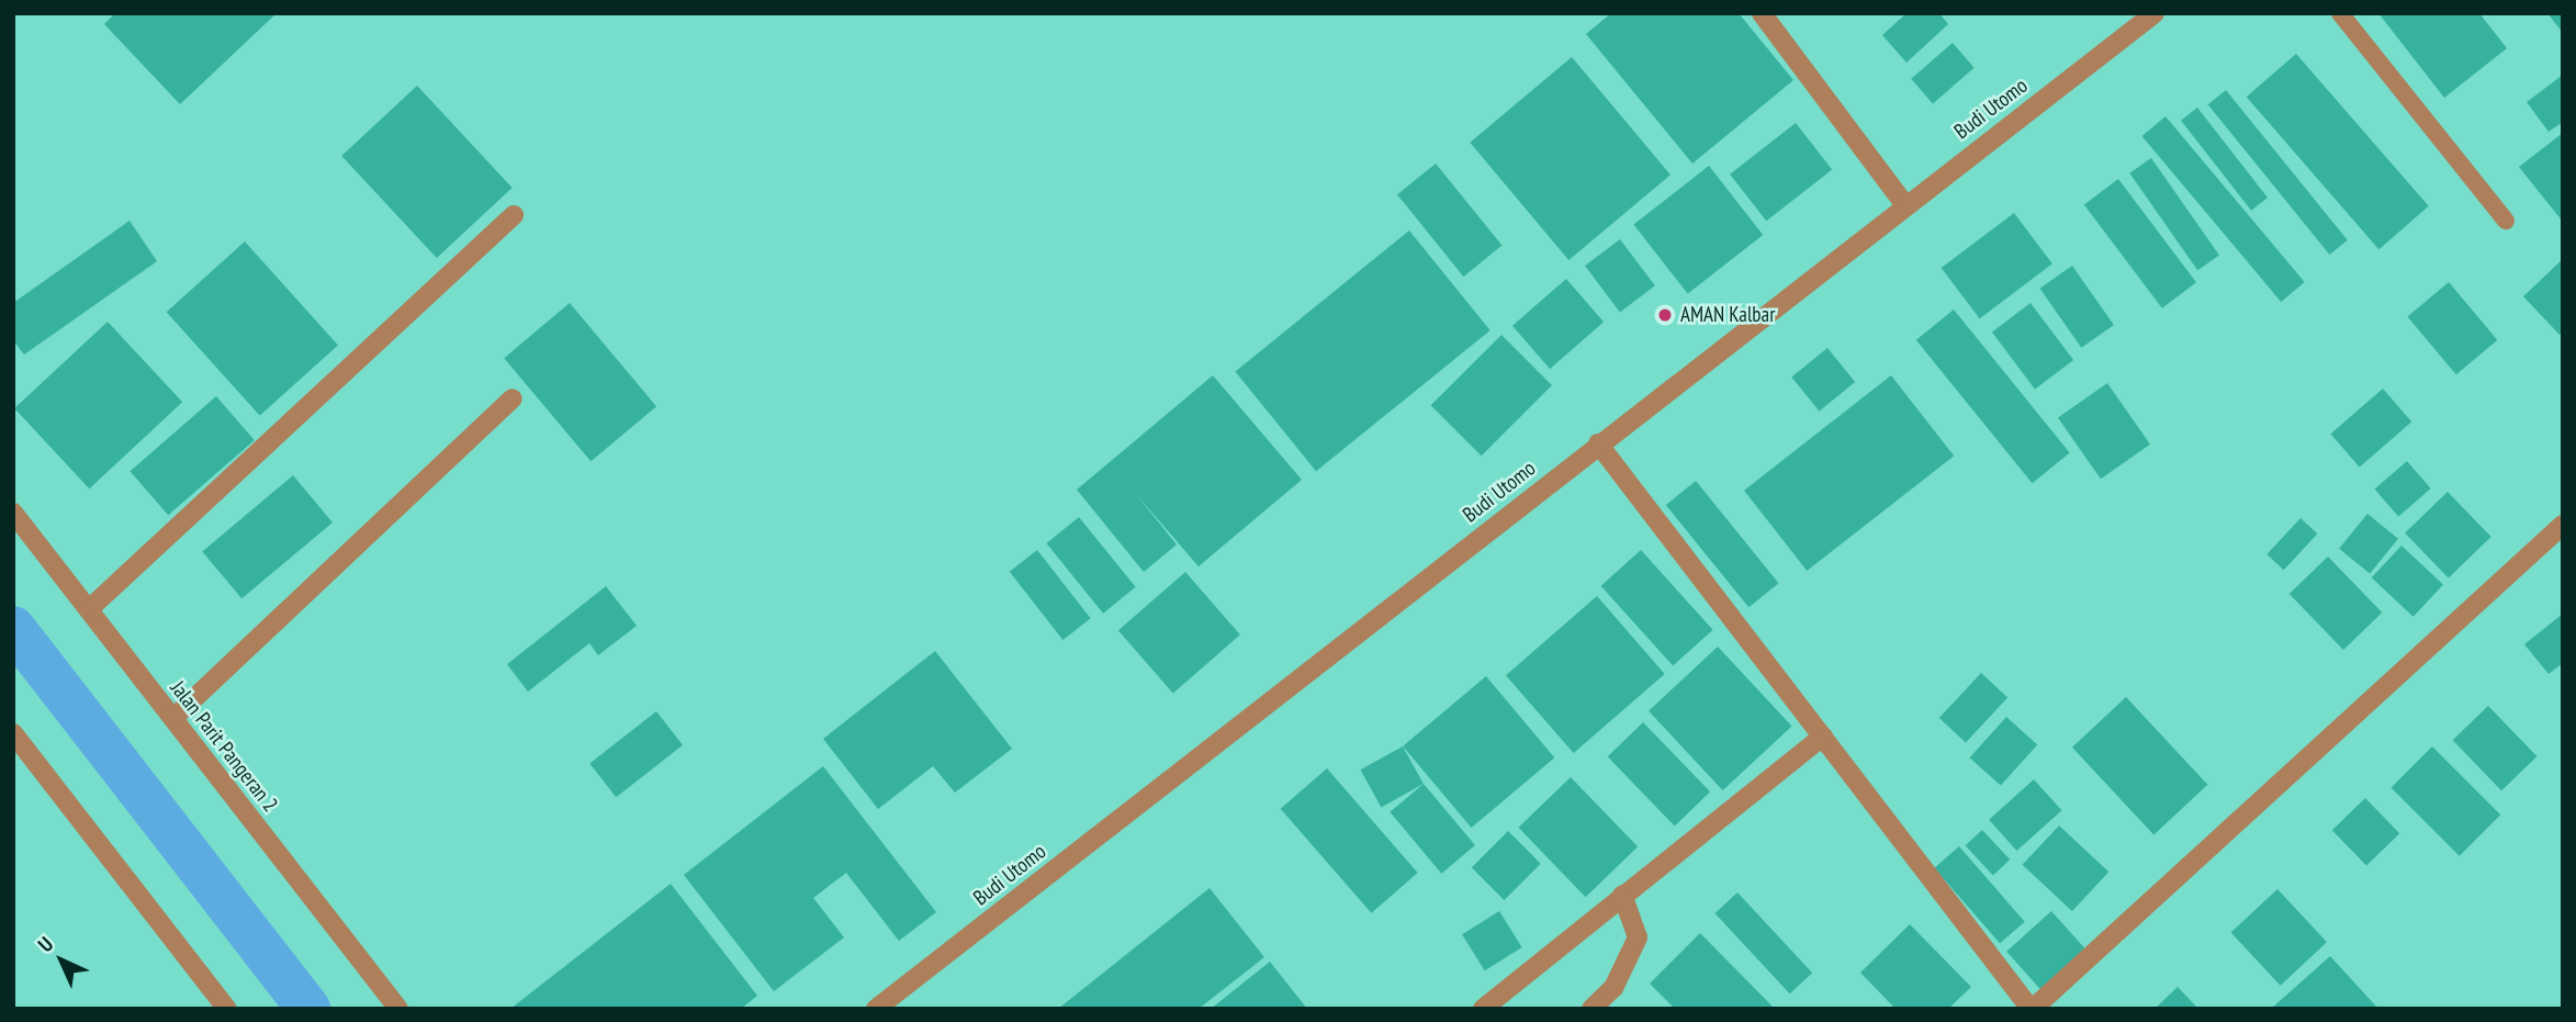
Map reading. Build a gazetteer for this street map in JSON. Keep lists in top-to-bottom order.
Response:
{
  "streets": {
    "street": ["Budi Utomo", "Jalan Parit Pangeran 2"]
  },
  "places": ["AMAN Kalbar"],
  "north": "top left"
}
